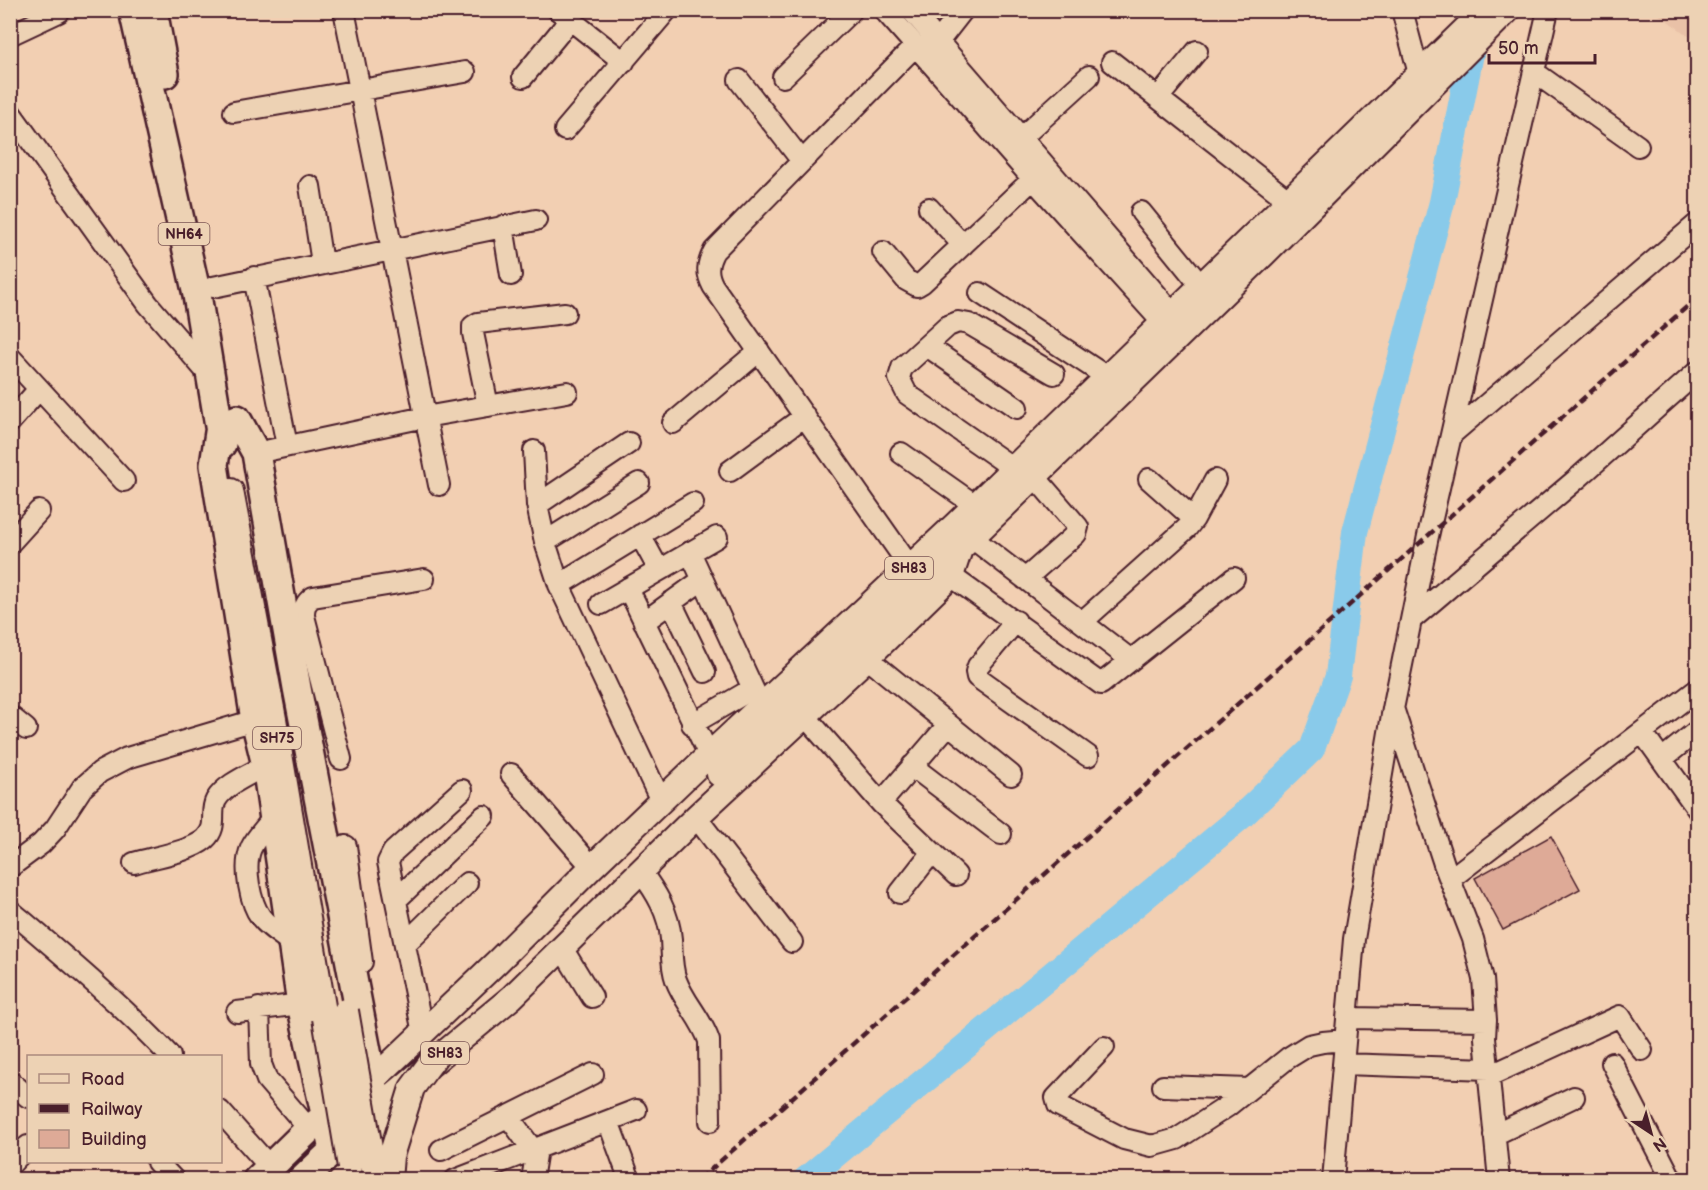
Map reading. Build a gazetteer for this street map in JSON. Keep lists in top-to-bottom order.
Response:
{
  "streets": {
    "highway": ["NH64"],
    "main road": ["SH83", "SH75"]
  },
  "crossings": [
    ["NH64", "SH75"]
  ],
  "legend": ["Road", "Railway", "Building"],
  "scale_bar": "50 m",
  "north": "bottom right"
}
